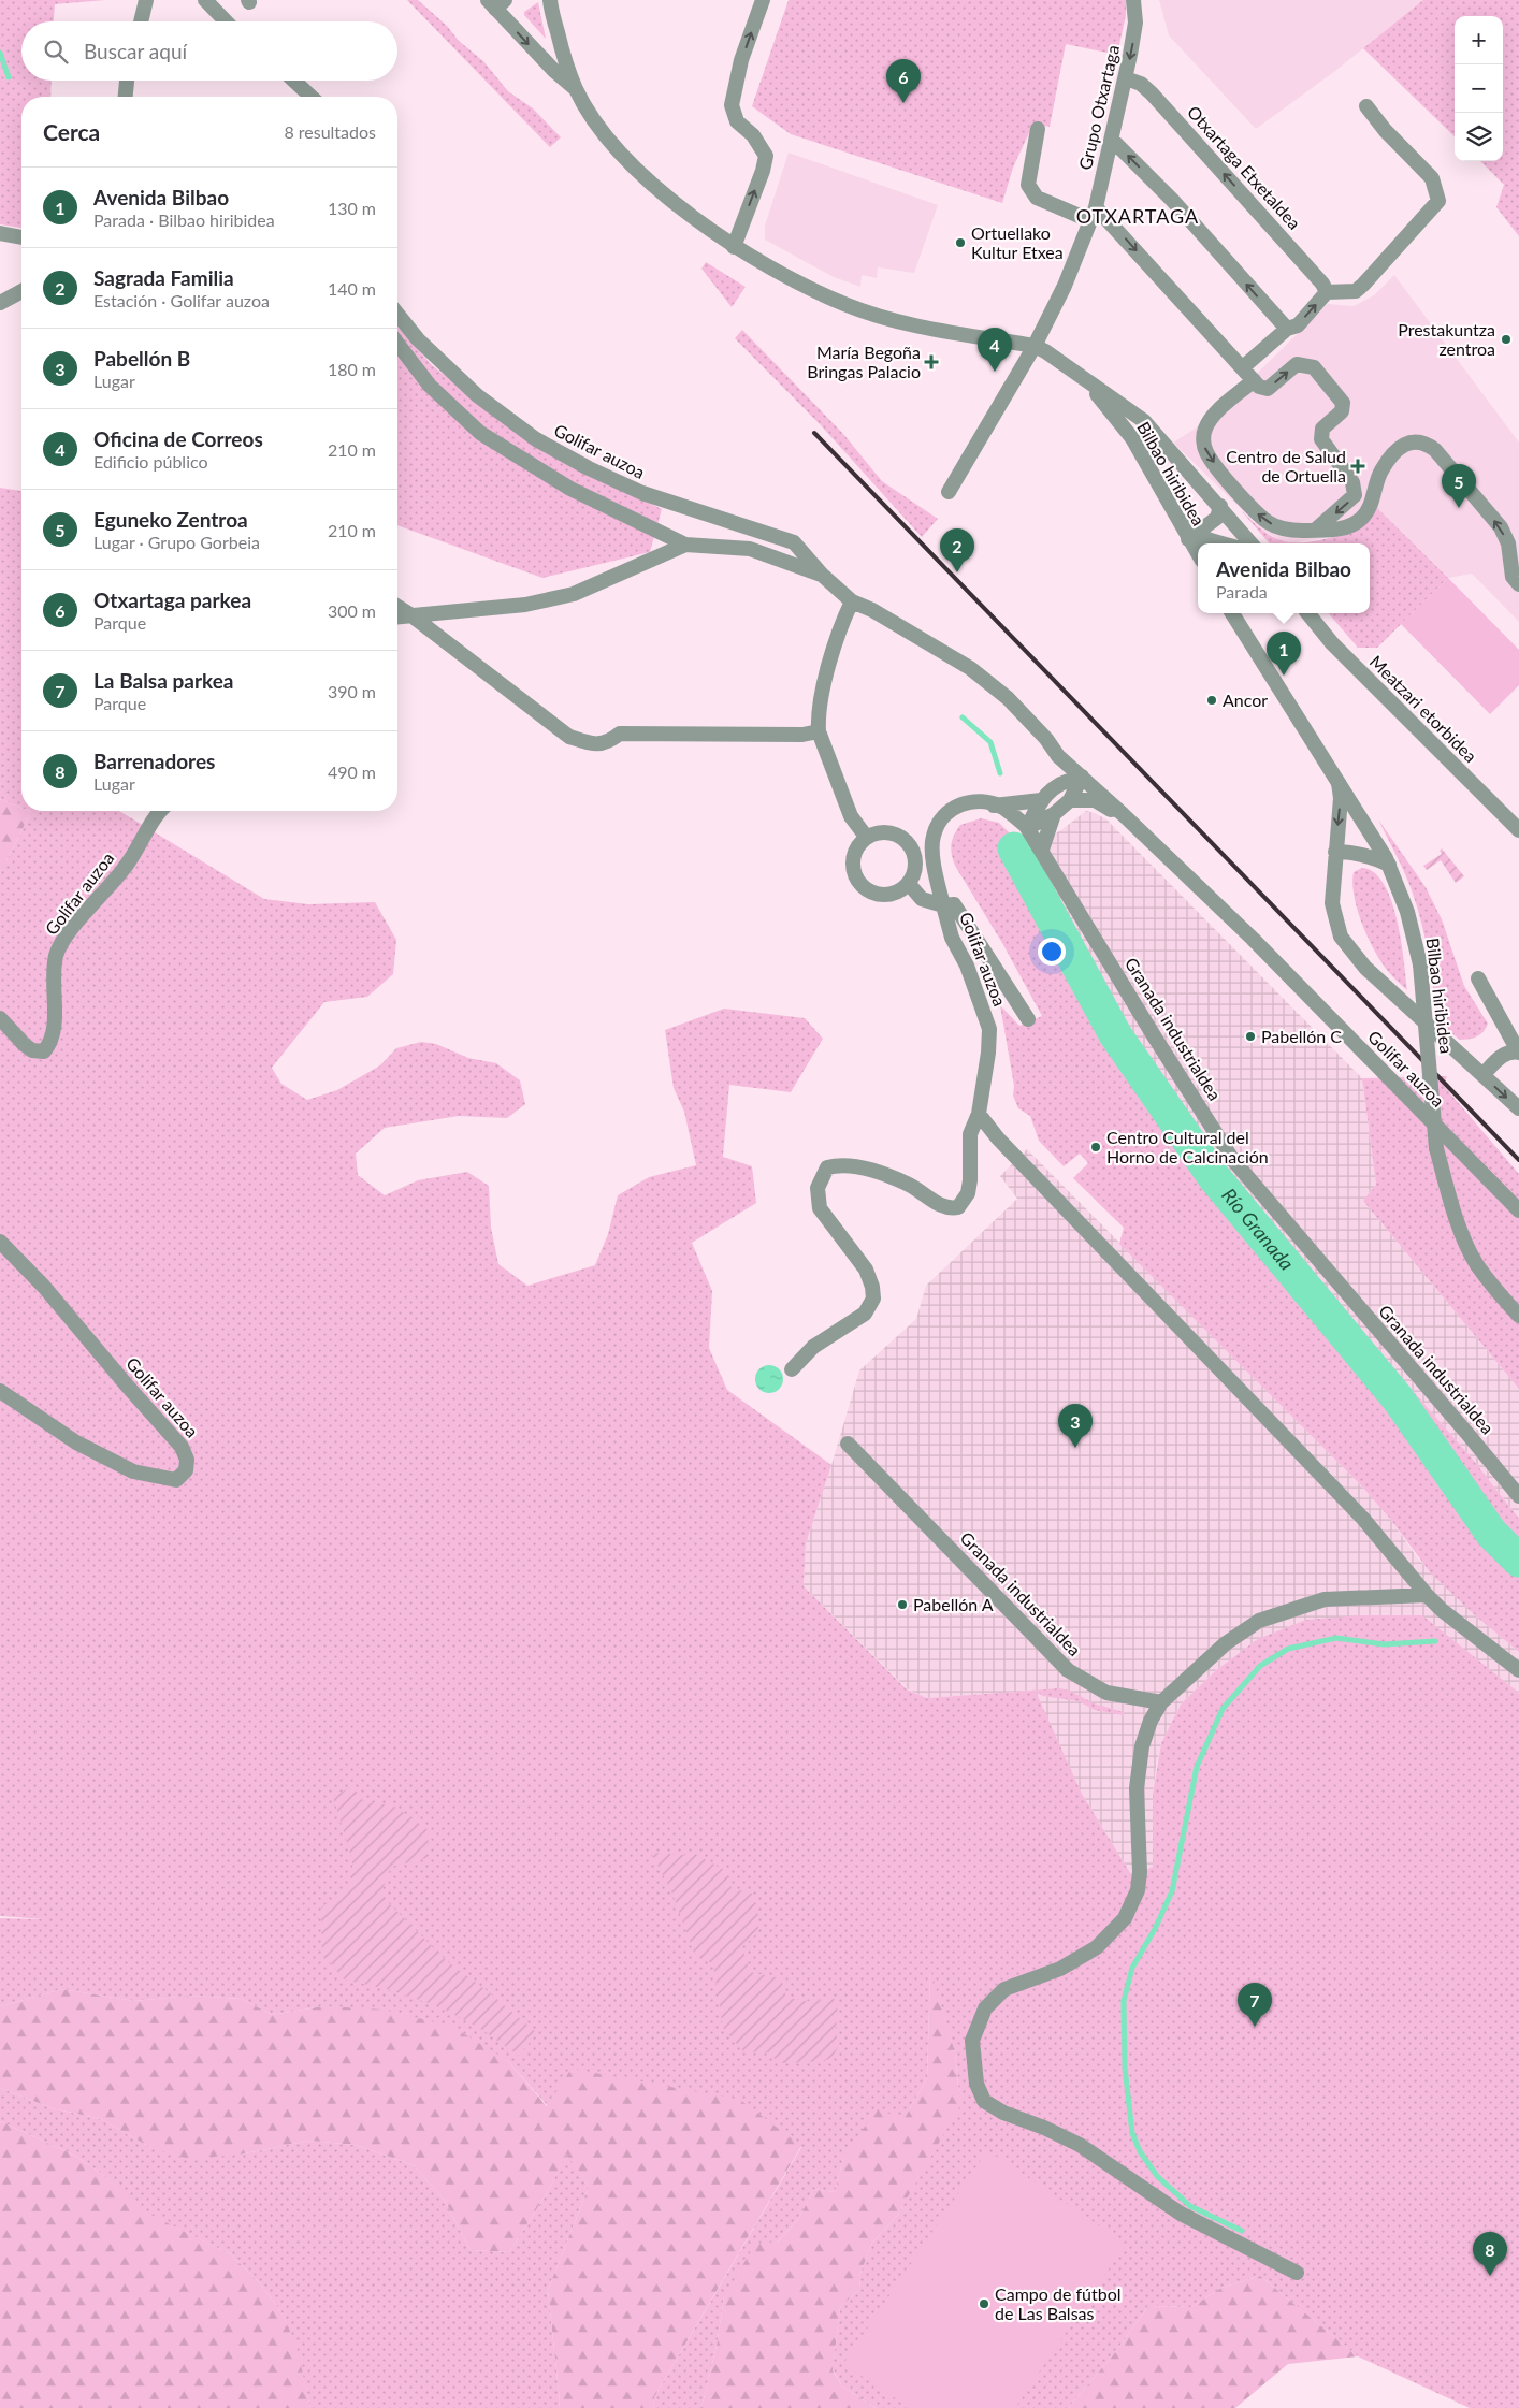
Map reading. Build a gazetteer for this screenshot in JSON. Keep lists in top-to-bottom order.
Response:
{
  "streets": {
    "street": [
      "Grupo Otxartaga",
      "Otxartaga Etxetaldea",
      "Golifar auzoa",
      "Bilbao hiribidea",
      "Meatzari etorbidea",
      "Granada industrialdea"
    ]
  },
  "crossings": [
    ["Grupo Otxartaga", "Otxartaga Etxetaldea"],
    ["Golifar auzoa", "Granada industrialdea"]
  ],
  "districts": ["OTXARTAGA"],
  "water": ["Río Granada"],
  "places": {
    "other": [
      "Ortuellako Kultur Etxea",
      "Prestakuntza zentroa",
      "Ancor",
      "Pabellón C",
      "Centro Cultural del Horno de Calcinación",
      "Pabellón A",
      "Campo de fútbol de Las Balsas"
    ],
    "health": ["María Begoña Bringas Palacio", "Centro de Salud de Ortuella"]
  },
  "page": {
    "map_buttons": ["+", "−"],
    "search": "Buscar aquí",
    "pins": [
      "6",
      "4",
      "5",
      "2",
      "1",
      "3",
      "7",
      "8"
    ],
    "heading": ["Cerca", "8 resultados"],
    "list": [
      {
        "mark": "1",
        "name": "Avenida Bilbao",
        "note": "Parada · Bilbao hiribidea",
        "value": "130 m"
      },
      {
        "mark": "2",
        "name": "Sagrada Familia",
        "note": "Estación · Golifar auzoa",
        "value": "140 m"
      },
      {
        "mark": "3",
        "name": "Pabellón B",
        "note": "Lugar",
        "value": "180 m"
      },
      {
        "mark": "4",
        "name": "Oficina de Correos",
        "note": "Edificio público",
        "value": "210 m"
      },
      {
        "mark": "5",
        "name": "Eguneko Zentroa",
        "note": "Lugar · Grupo Gorbeia",
        "value": "210 m"
      },
      {
        "mark": "6",
        "name": "Otxartaga parkea",
        "note": "Parque",
        "value": "300 m"
      },
      {
        "mark": "7",
        "name": "La Balsa parkea",
        "note": "Parque",
        "value": "390 m"
      },
      {
        "mark": "8",
        "name": "Barrenadores",
        "note": "Lugar",
        "value": "490 m"
      }
    ],
    "popup": ["Avenida Bilbao", "Parada"]
  }
}
